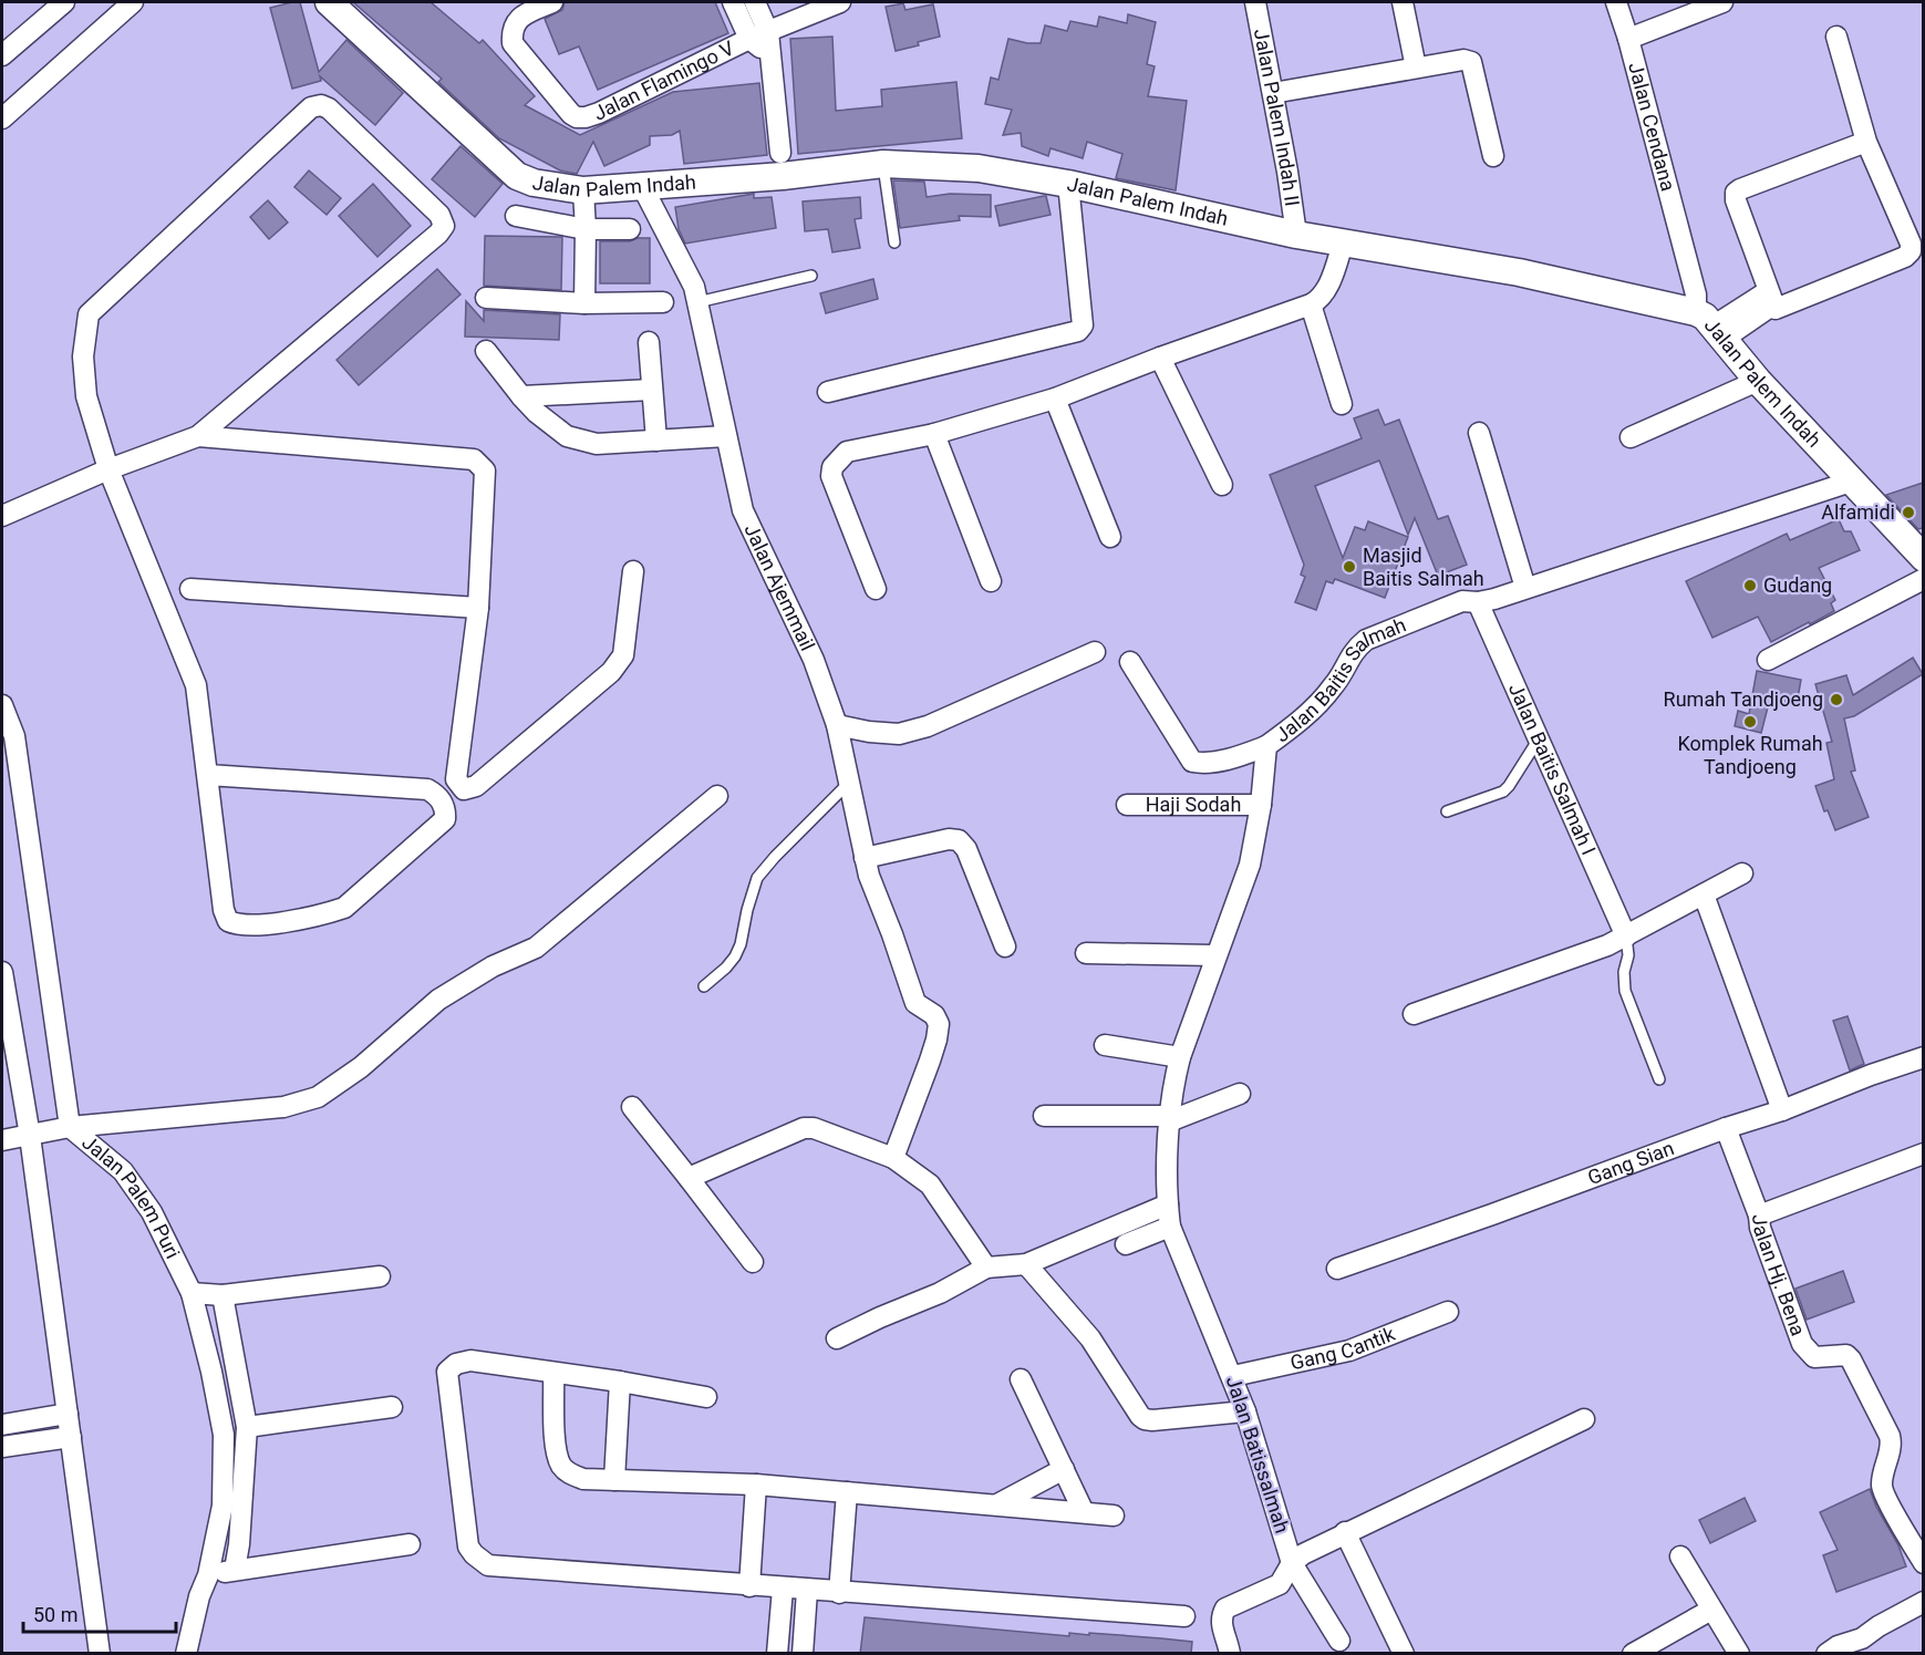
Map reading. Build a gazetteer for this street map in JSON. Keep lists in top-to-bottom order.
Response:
{
  "streets": {
    "street": [
      "Jalan Flamingo V",
      "Jalan Palem Indah II",
      "Jalan Cendana",
      "Jalan Palem Indah",
      "Jalan Ajemmail",
      "Jalan Baitis Salmah",
      "Jalan Baitis Salmah I",
      "Haji Sodah",
      "Gang Sian",
      "Jalan Palem Puri",
      "Jalan Hj. Bena",
      "Gang Cantik",
      "Jalan Batissalmah"
    ]
  },
  "crossings": [
    ["Jalan Palem Indah II", "Jalan Palem Indah"],
    ["Jalan Cendana", "Jalan Palem Indah"],
    ["Jalan Palem Indah", "Jalan Ajemmail"],
    ["Jalan Palem Indah", "Jalan Baitis Salmah"],
    ["Jalan Baitis Salmah", "Jalan Baitis Salmah I"],
    ["Jalan Baitis Salmah", "Haji Sodah"],
    ["Jalan Baitis Salmah", "Jalan Batissalmah"],
    ["Gang Sian", "Jalan Hj. Bena"],
    ["Gang Cantik", "Jalan Batissalmah"]
  ],
  "places": [
    "Alfamidi",
    "Masjid Baitis Salmah",
    "Gudang",
    "Rumah Tandjoeng",
    "Komplek Rumah Tandjoeng"
  ],
  "scale_bar": "50 m"
}
